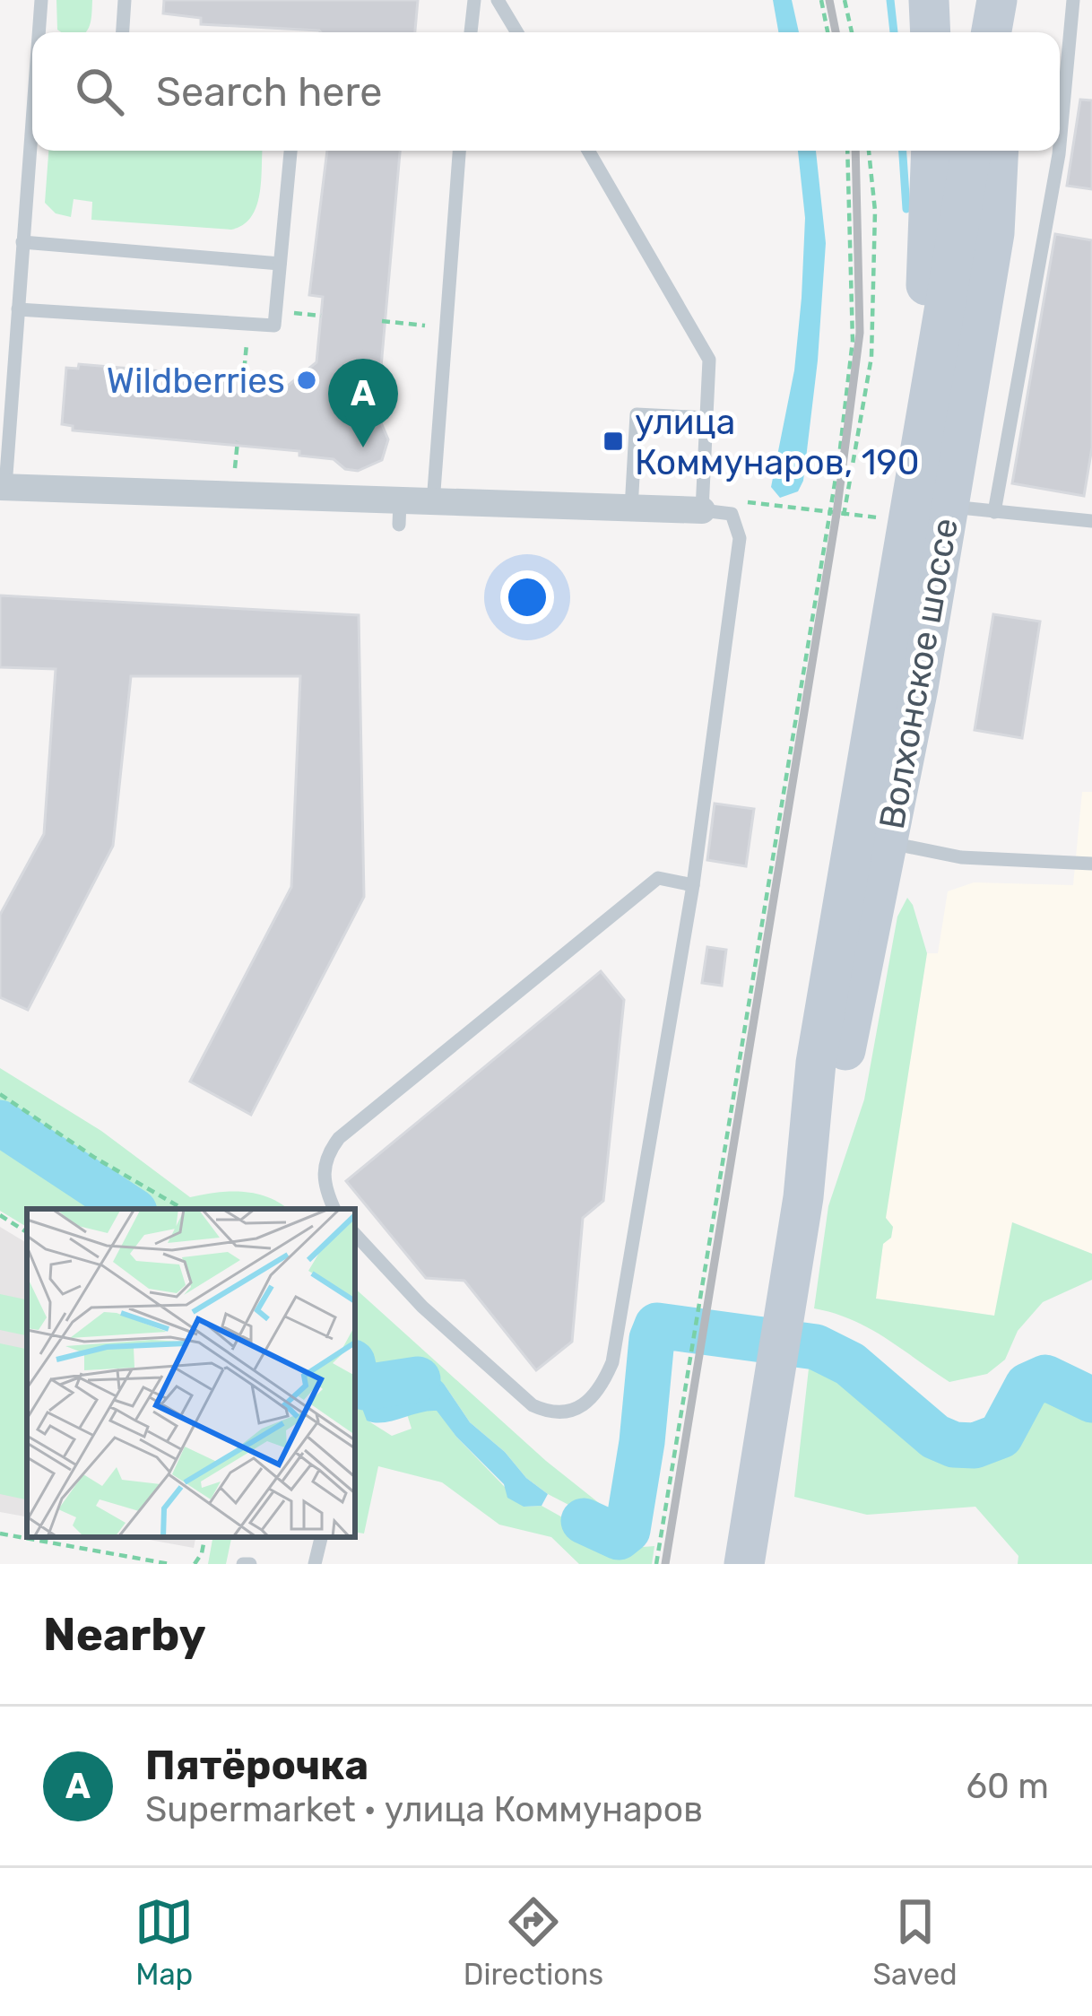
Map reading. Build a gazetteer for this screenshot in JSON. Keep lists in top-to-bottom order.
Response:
{
  "streets": {
    "main road": ["Волхонское шоссе"]
  },
  "places": {
    "other": ["Wildberries"],
    "transit": ["улица Коммунаров, 190"]
  },
  "page": {
    "search": "Search here",
    "pins": "A",
    "heading": "Nearby",
    "list": [
      {
        "mark": "A",
        "name": "Пятёрочка",
        "note": "Supermarket · улица Коммунаров",
        "value": "60 m"
      }
    ],
    "nav": ["Map", "Directions", "Saved"]
  }
}
